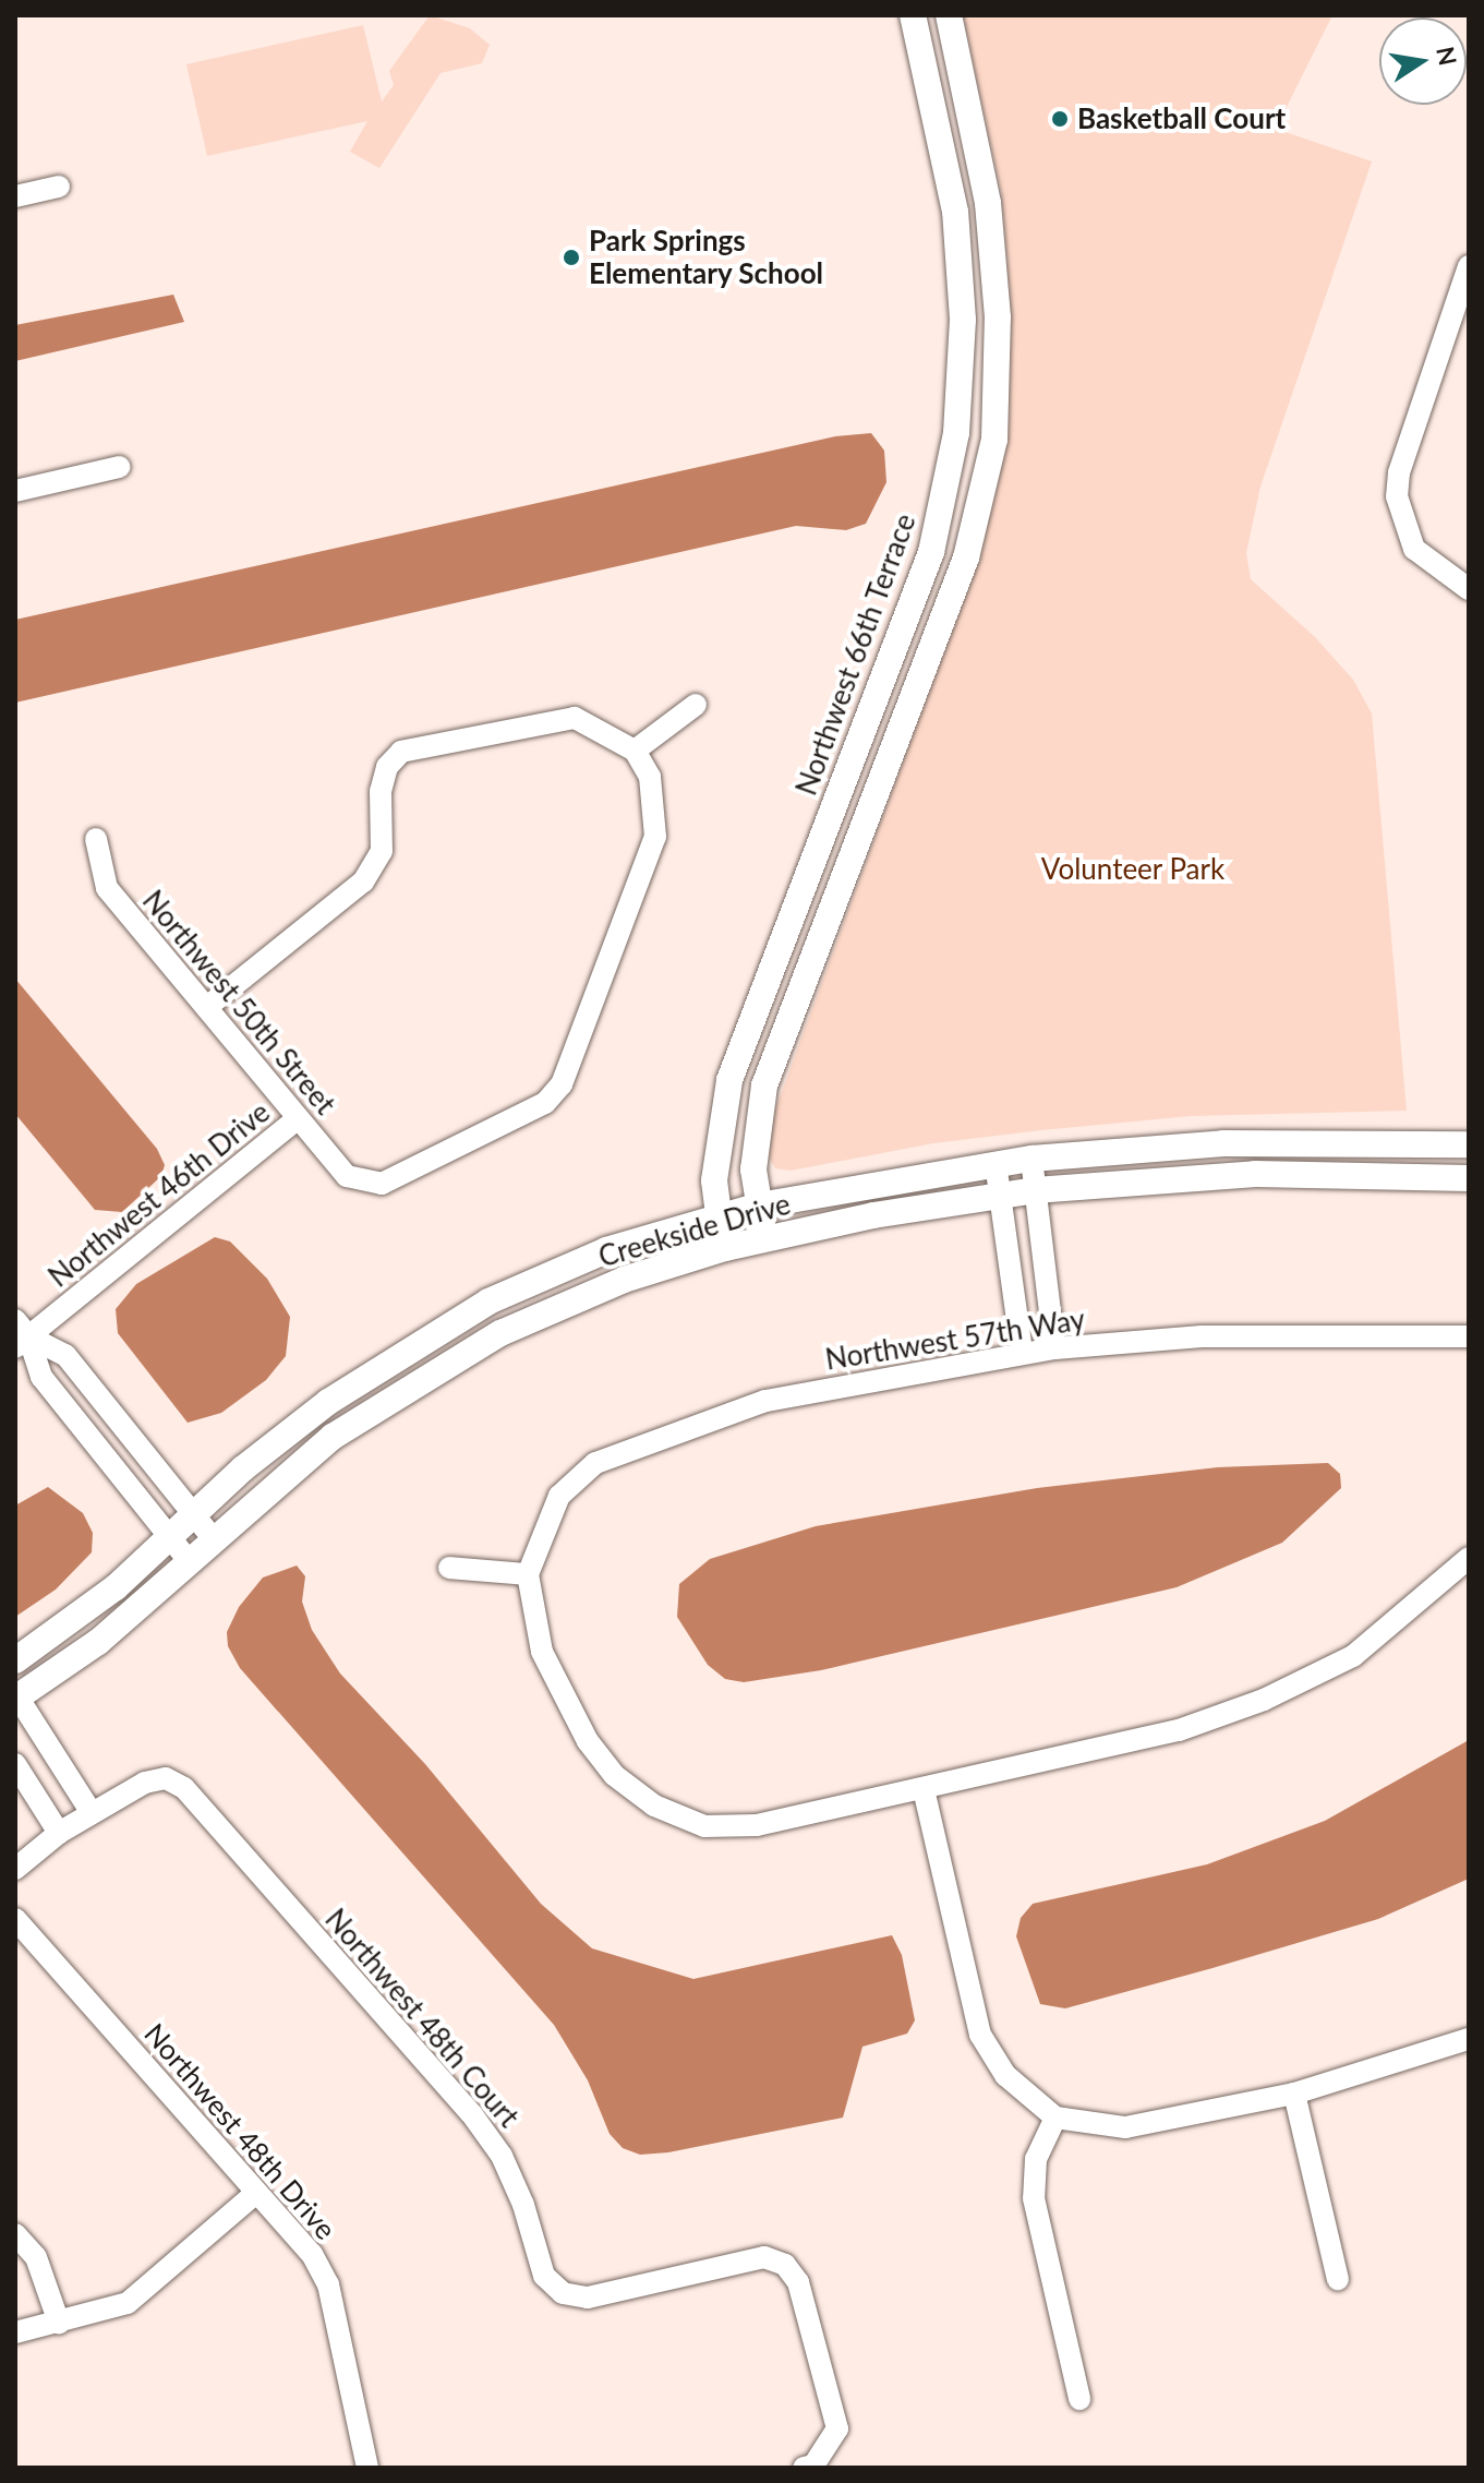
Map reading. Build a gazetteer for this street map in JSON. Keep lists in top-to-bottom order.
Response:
{
  "streets": {
    "street": [
      "Northwest 66th Terrace",
      "Northwest 50th Street",
      "Northwest 46th Drive",
      "Creekside Drive",
      "Northwest 57th Way",
      "Northwest 48th Court",
      "Northwest 48th Drive"
    ]
  },
  "crossings": [
    ["Northwest 66th Terrace", "Creekside Drive"],
    ["Northwest 50th Street", "Northwest 46th Drive"]
  ],
  "parks": ["Volunteer Park"],
  "places": ["Basketball Court", "Park Springs Elementary School"],
  "north": "right"
}
